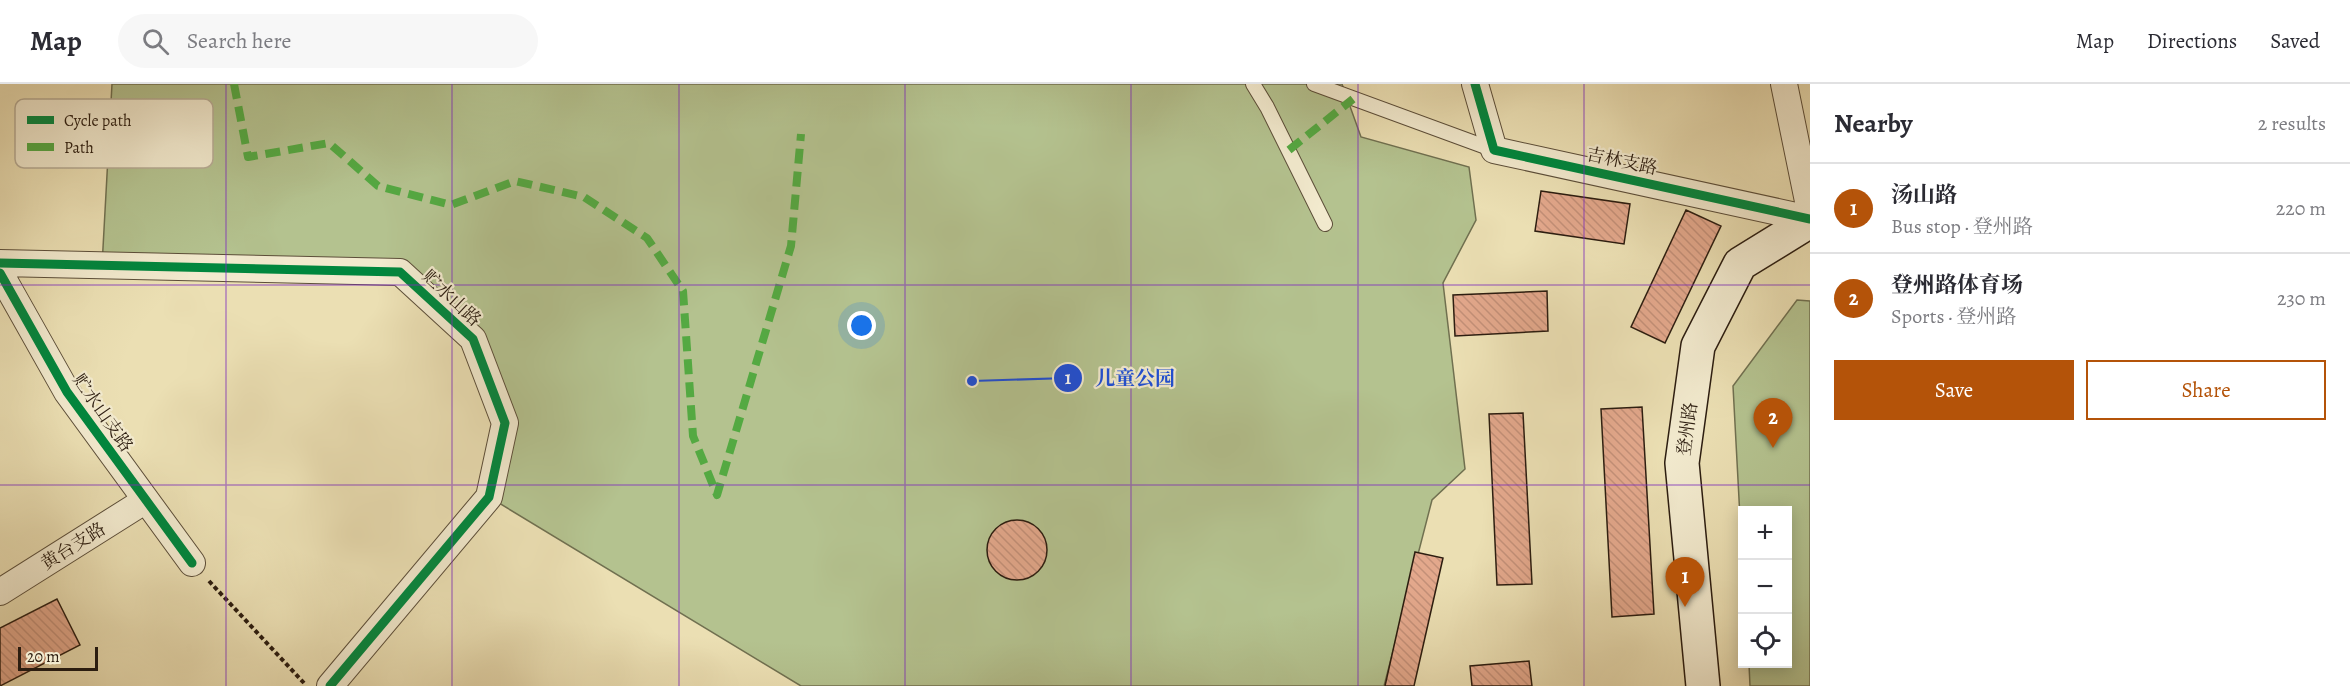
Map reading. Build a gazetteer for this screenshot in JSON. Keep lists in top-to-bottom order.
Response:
{
  "streets": {
    "main road": ["登州路"],
    "street": [
      "吉林支路",
      "贮水山路",
      "贮水山支路",
      "黄台支路"
    ]
  },
  "crossings": [
    ["吉林支路", "登州路"],
    ["贮水山支路", "黄台支路"]
  ],
  "places": ["儿童公园"],
  "legend": ["Cycle path", "Path"],
  "scale_bar": "20 m",
  "page": {
    "header": "Map",
    "search": "Search here",
    "nav": ["Map", "Directions", "Saved"],
    "heading": ["Nearby", "2 results"],
    "list": [
      {
        "mark": "1",
        "name": "汤山路",
        "note": "Bus stop · 登州路",
        "value": "220 m"
      },
      {
        "mark": "2",
        "name": "登州路体育场",
        "note": "Sports · 登州路",
        "value": "230 m"
      }
    ],
    "buttons": ["Save", "Share"],
    "pins": ["2", "1"],
    "map_buttons": ["+", "−"],
    "scale": "20 m"
  }
}
